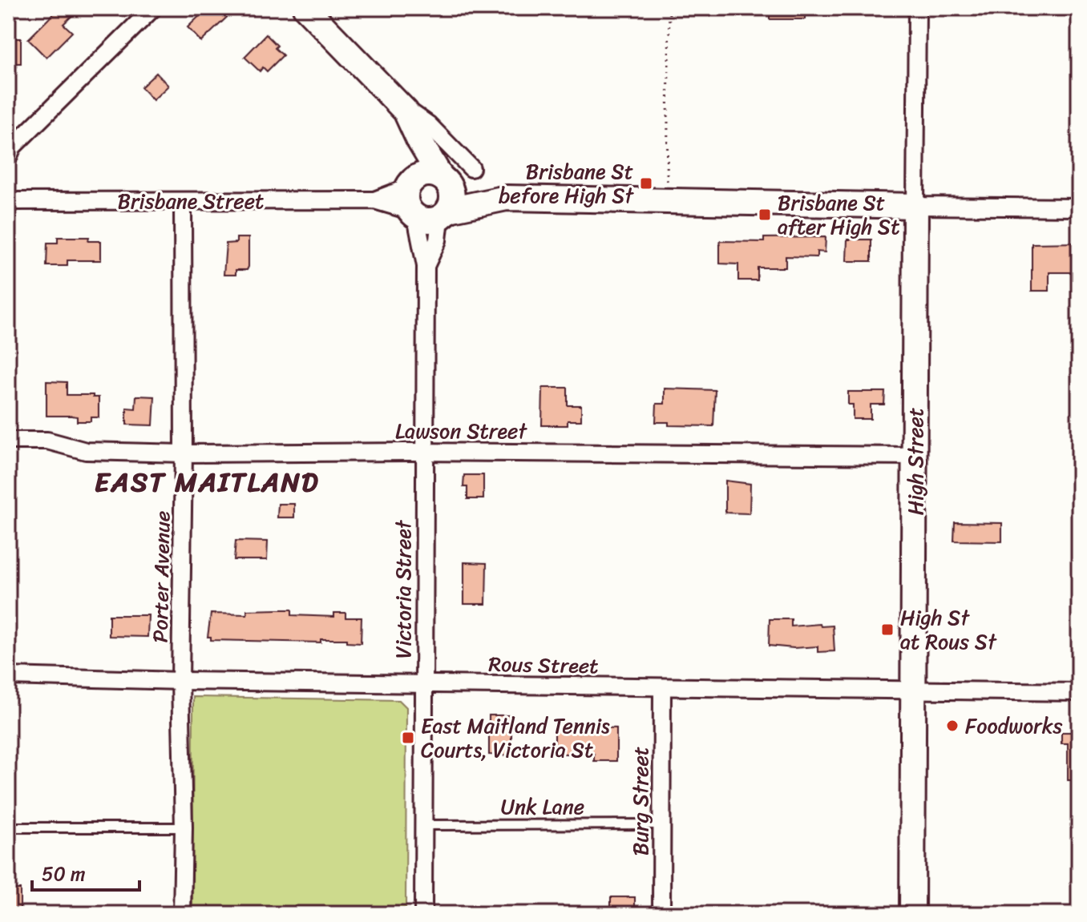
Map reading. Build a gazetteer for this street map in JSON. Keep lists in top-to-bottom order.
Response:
{
  "streets": {
    "main road": ["High Street"],
    "street": [
      "Brisbane Street",
      "Lawson Street",
      "Porter Avenue",
      "Victoria Street",
      "Rous Street",
      "Burg Street"
    ],
    "lane": ["Unk Lane"]
  },
  "crossings": [
    ["Brisbane Street", "Porter Avenue"],
    ["Brisbane Street", "Victoria Street"],
    ["Lawson Street", "High Street"],
    ["Lawson Street", "Porter Avenue"],
    ["Lawson Street", "Victoria Street"],
    ["High Street", "Rous Street"],
    ["Porter Avenue", "Rous Street"],
    ["Victoria Street", "Rous Street"],
    ["Victoria Street", "Unk Lane"],
    ["Rous Street", "Burg Street"],
    ["Burg Street", "Unk Lane"]
  ],
  "districts": ["EAST MAITLAND"],
  "places": {
    "transit": [
      "Brisbane St before High St",
      "Brisbane St after High St",
      "High St at Rous St",
      "East Maitland Tennis Courts, Victoria St"
    ],
    "other": ["Foodworks"]
  },
  "scale_bar": "50 m"
}
